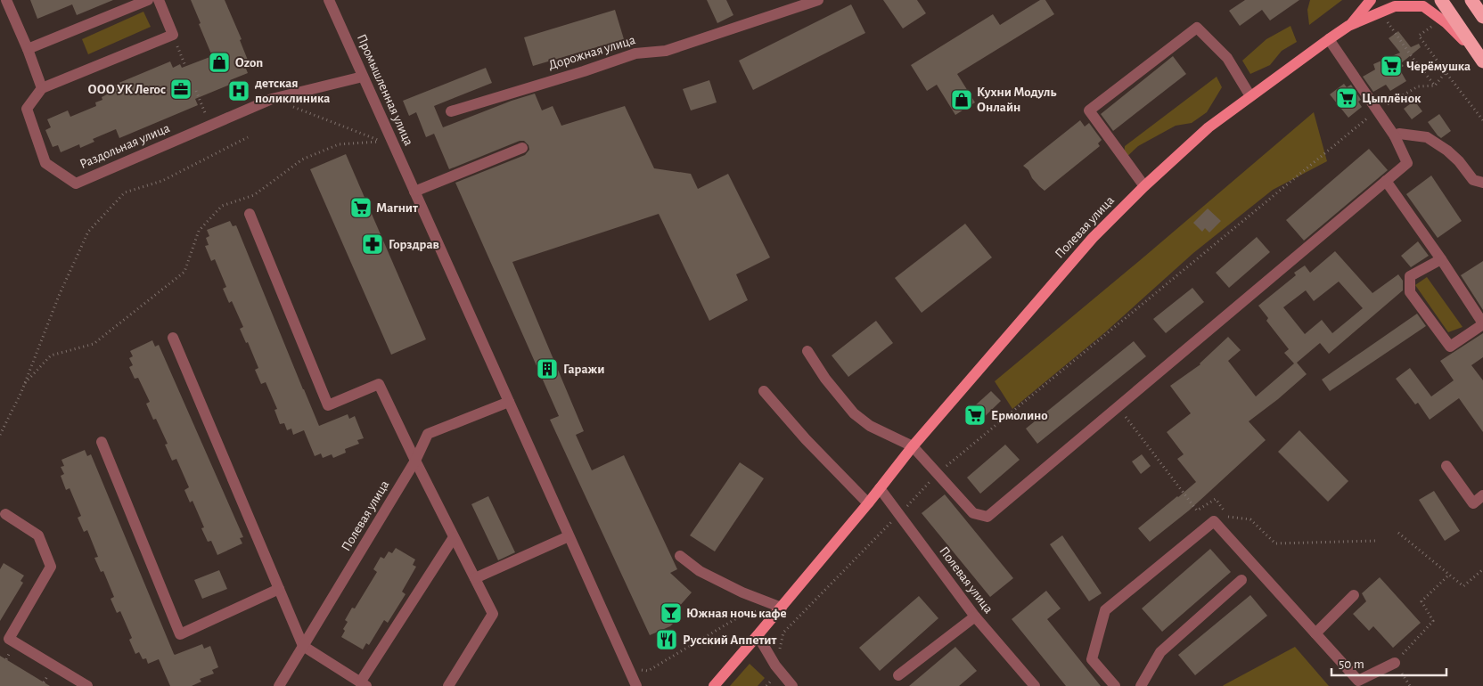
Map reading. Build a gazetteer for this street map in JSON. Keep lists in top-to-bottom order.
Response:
{
  "streets": {
    "main road": ["Полевая улица"],
    "street": ["Дорожная улица", "Промышленная улица", "Раздольная улица"]
  },
  "crossings": [
    ["Промышленная улица", "Раздольная улица"]
  ],
  "places": {
    "shop": ["Ozon", "Кухни Модуль Онлайн"],
    "supermarket": [
      "Черёмушка",
      "Цыплёнок",
      "Магнит",
      "Ермолино"
    ],
    "office": ["ООО УК Легос"],
    "hospital": ["детская поликлиника"],
    "pharmacy": ["Горздрав"],
    "building": ["Гаражи"],
    "bar": ["Южная ночь кафе"],
    "restaurant": ["Русский Аппетит"]
  },
  "scale_bar": "50 m"
}
